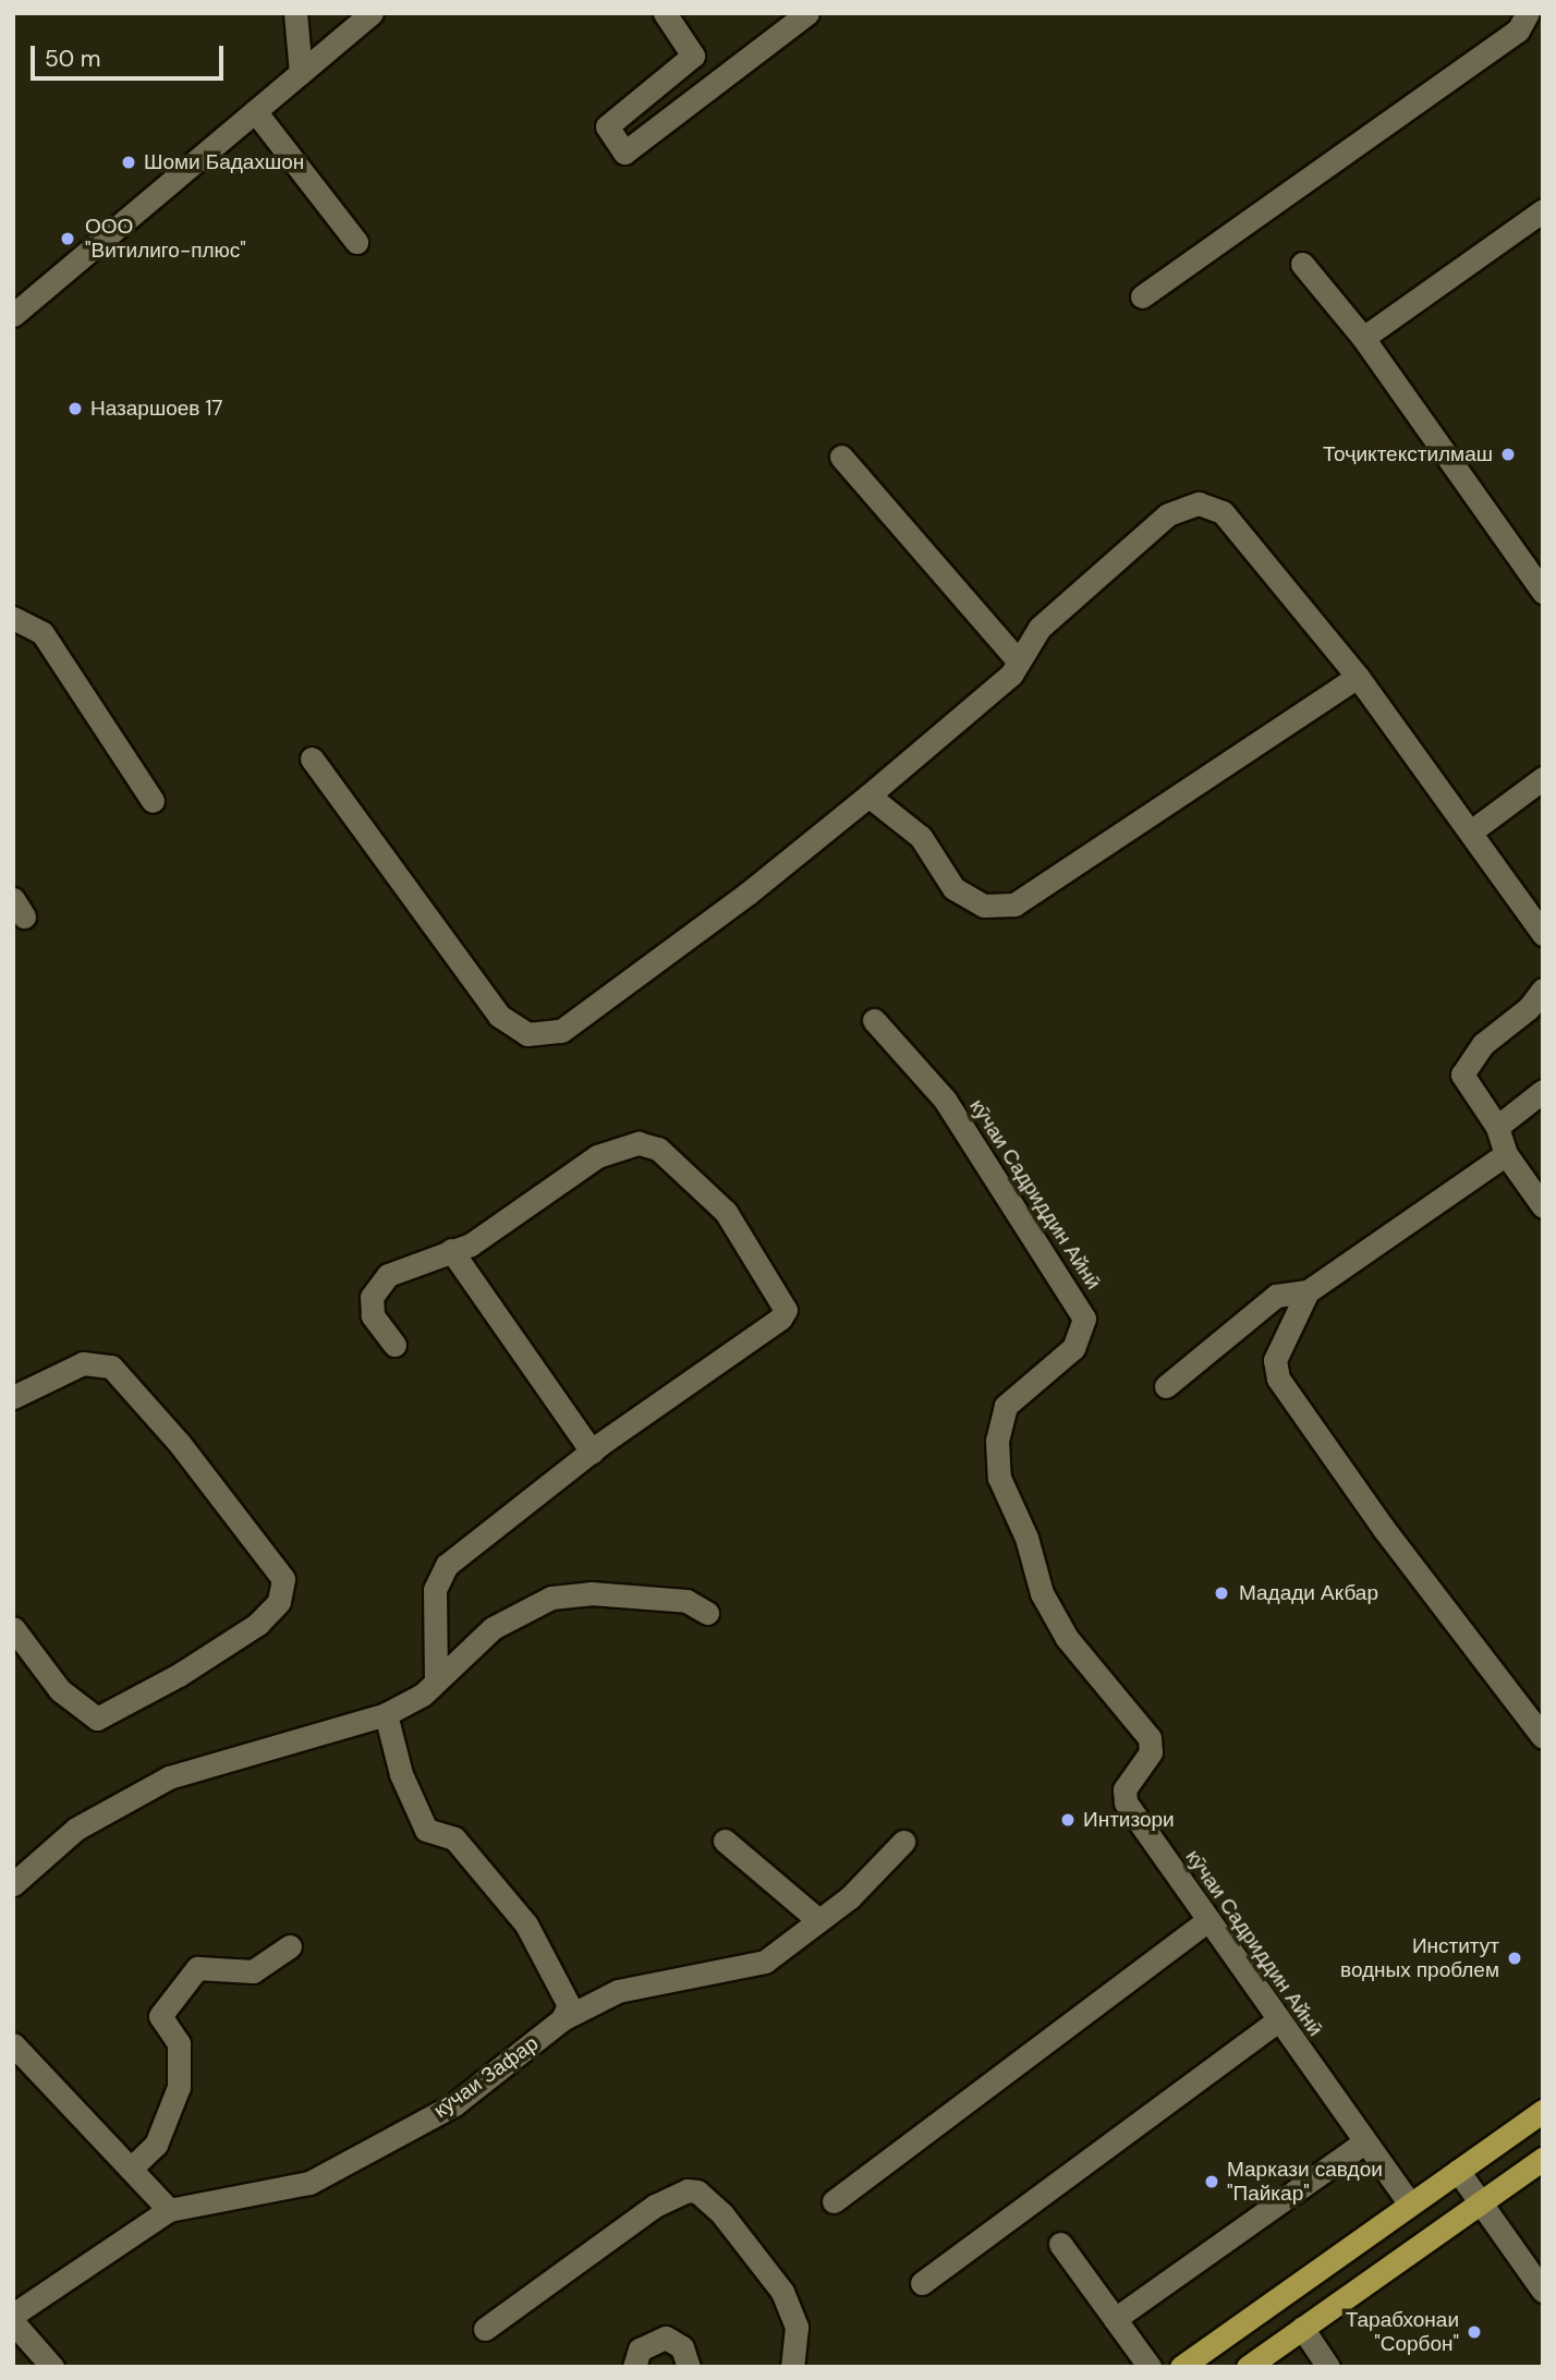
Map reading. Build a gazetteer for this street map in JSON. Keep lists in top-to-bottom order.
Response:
{
  "streets": {
    "street": ["кӯчаи Садриддин Айнӣ", "кӯчаи Зафар"]
  },
  "places": [
    "Шоми Бадахшон",
    "ООО \"Витилиго-плюс\"",
    "Назаршоев 17",
    "Тоҷиктекстилмаш",
    "Мадади Акбар",
    "Интизори",
    "Институт водных проблем",
    "Маркази савдои \"Пайкар\"",
    "Тарабхонаи \"Сорбон\""
  ],
  "scale_bar": "50 m"
}
